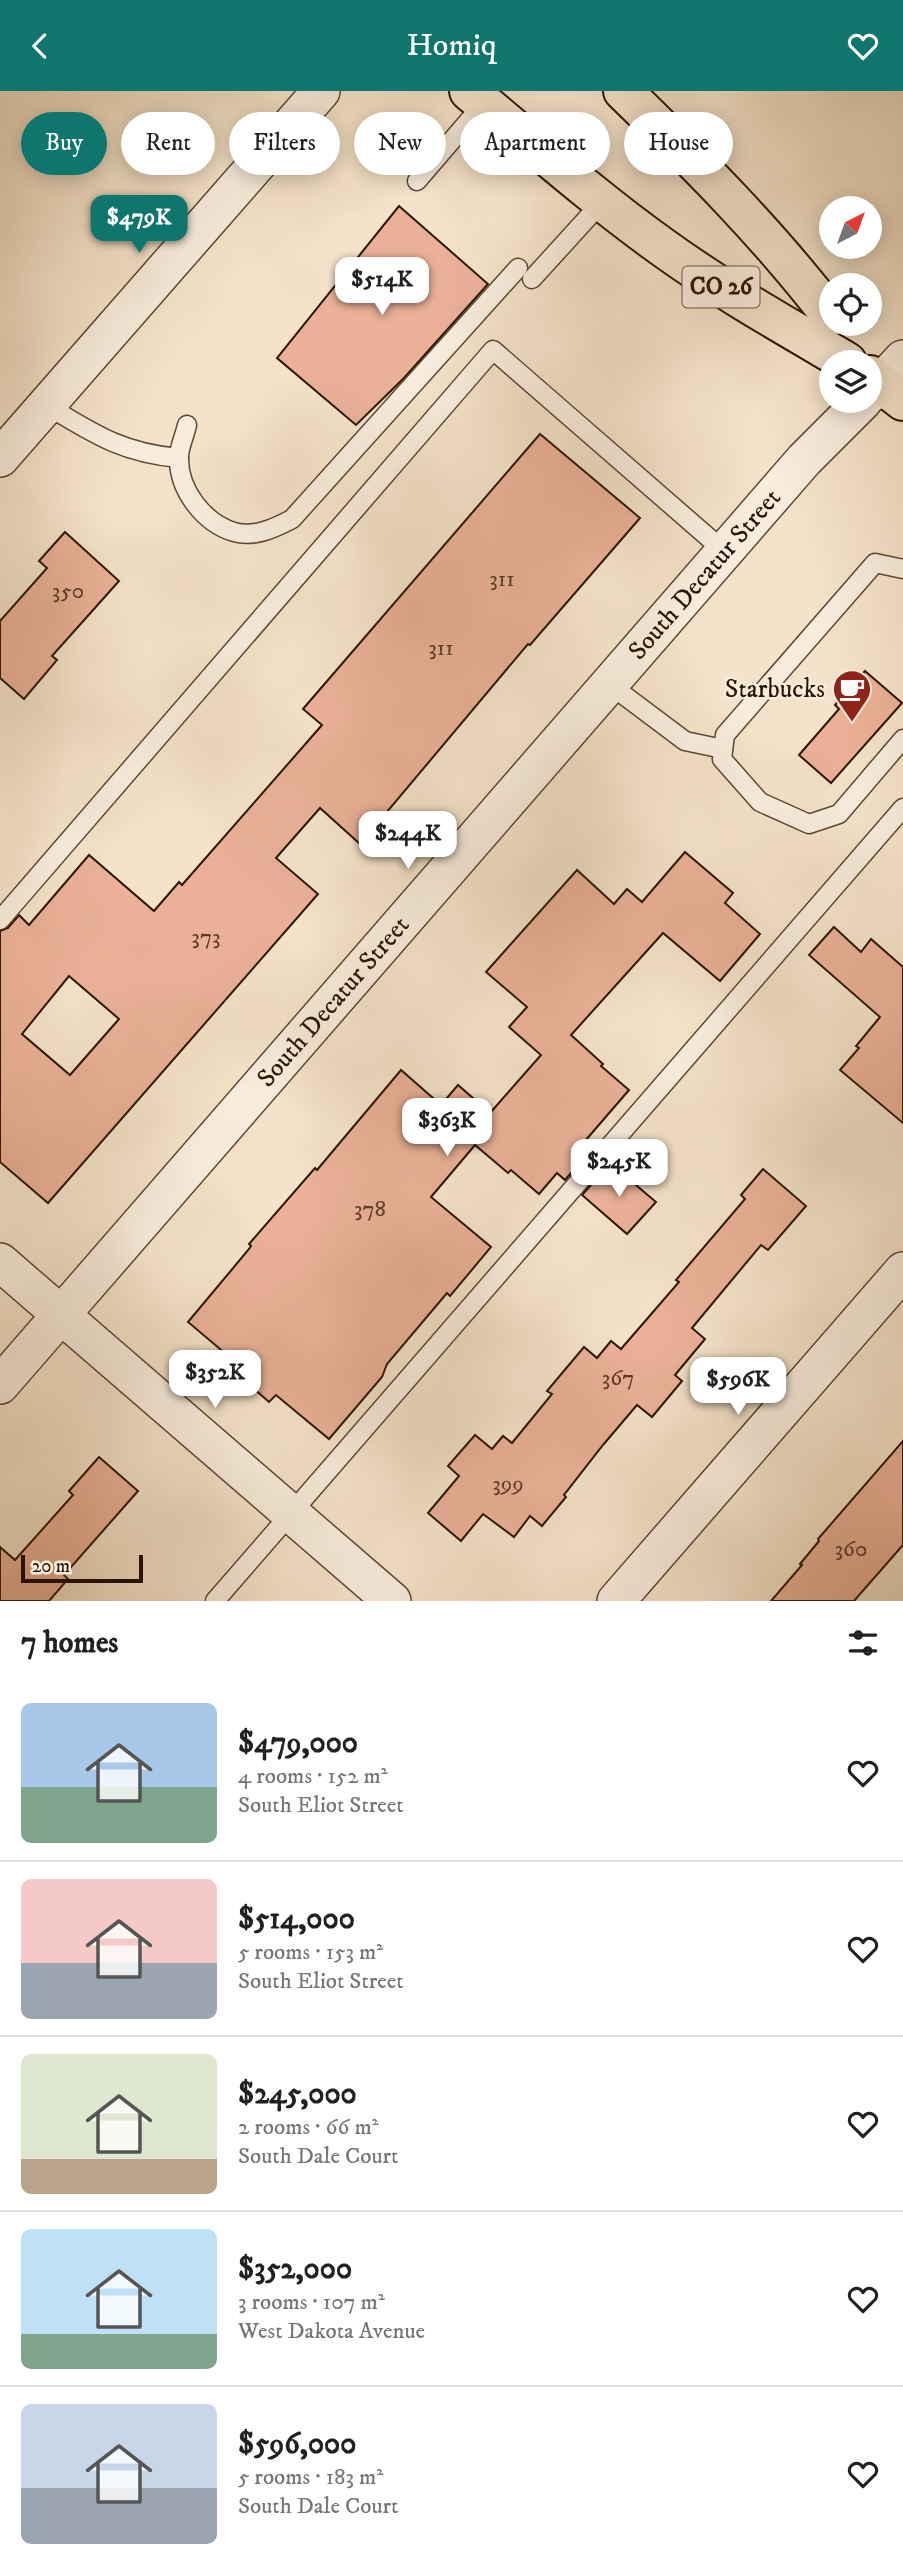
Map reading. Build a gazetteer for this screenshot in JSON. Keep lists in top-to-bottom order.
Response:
{
  "streets": {
    "main road": ["CO 26"],
    "street": ["South Decatur Street"]
  },
  "places": {
    "cafe": ["Starbucks"]
  },
  "house_numbers": [
    "311",
    "350",
    "311",
    "373",
    "378",
    "367",
    "399",
    "360"
  ],
  "scale_bar": "20 m",
  "north": "top right",
  "page": {
    "header": "Homiq",
    "chip": [
      "Buy",
      "Rent",
      "Filters",
      "New",
      "Apartment",
      "House"
    ],
    "price": [
      "$479K",
      "$514K",
      "$244K",
      "$363K",
      "$245K",
      "$352K",
      "$596K"
    ],
    "scale": "20 m",
    "heading": "7 homes",
    "list": [
      {
        "name": "$479,000",
        "note": "4 rooms · 152 m² · South Eliot Street"
      },
      {
        "name": "$514,000",
        "note": "5 rooms · 153 m² · South Eliot Street"
      },
      {
        "name": "$245,000",
        "note": "2 rooms · 66 m² · South Dale Court"
      },
      {
        "name": "$352,000",
        "note": "3 rooms · 107 m² · West Dakota Avenue"
      },
      {
        "name": "$596,000",
        "note": "5 rooms · 183 m² · South Dale Court"
      }
    ]
  }
}
